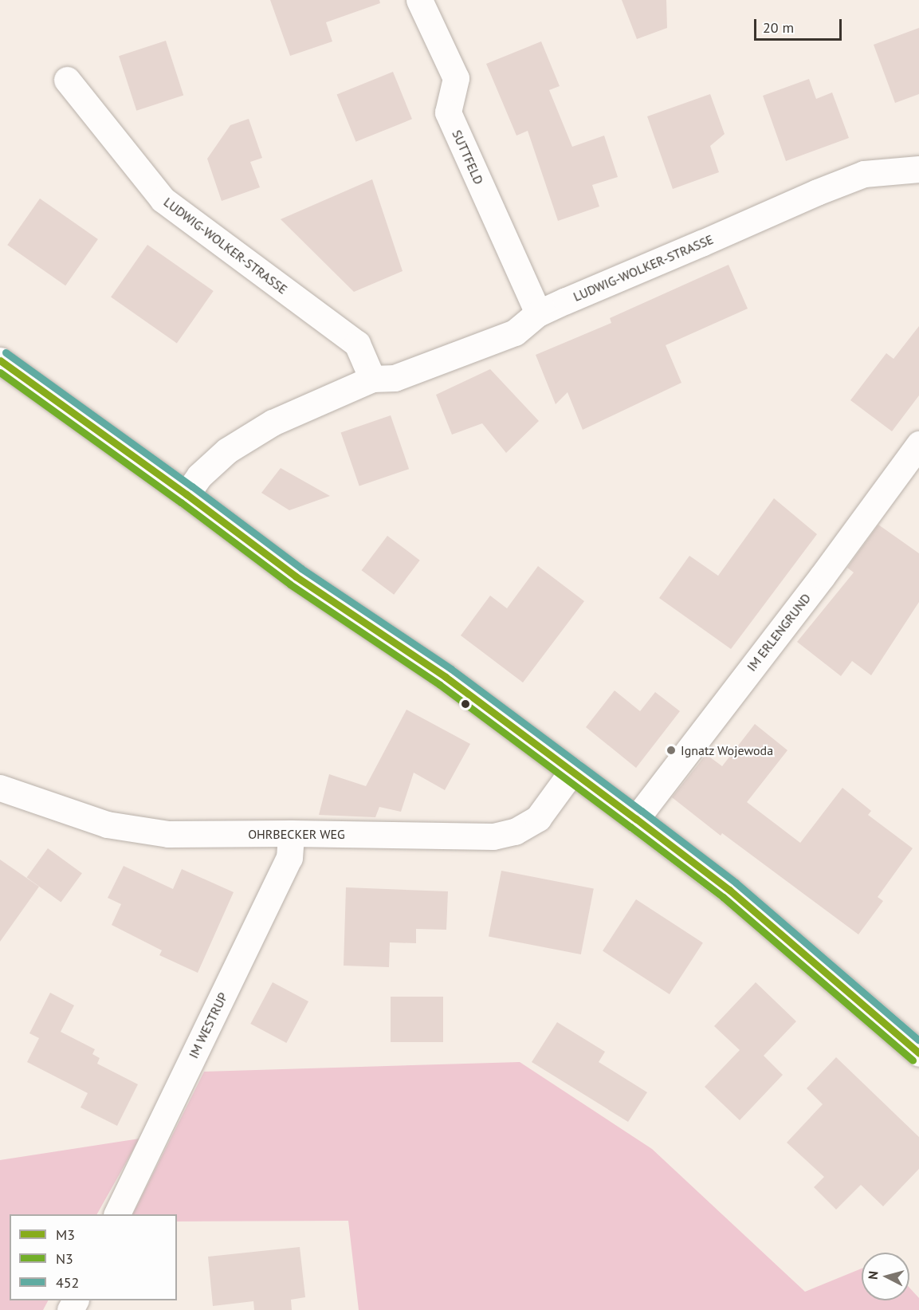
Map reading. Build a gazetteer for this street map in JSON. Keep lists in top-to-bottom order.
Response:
{
  "streets": {
    "street": [
      "SUTTFELD",
      "LUDWIG-WOLKER-STRASSE",
      "IM ERLENGRUND",
      "OHRBECKER WEG",
      "IM WESTRUP"
    ]
  },
  "crossings": [
    ["SUTTFELD", "LUDWIG-WOLKER-STRASSE"],
    ["OHRBECKER WEG", "IM WESTRUP"]
  ],
  "places": ["Ignatz Wojewoda"],
  "lines": ["transit line 452", "transit line M3", "transit line N3"],
  "legend": ["M3", "N3", "452"],
  "scale_bar": "20 m",
  "north": "left"
}
